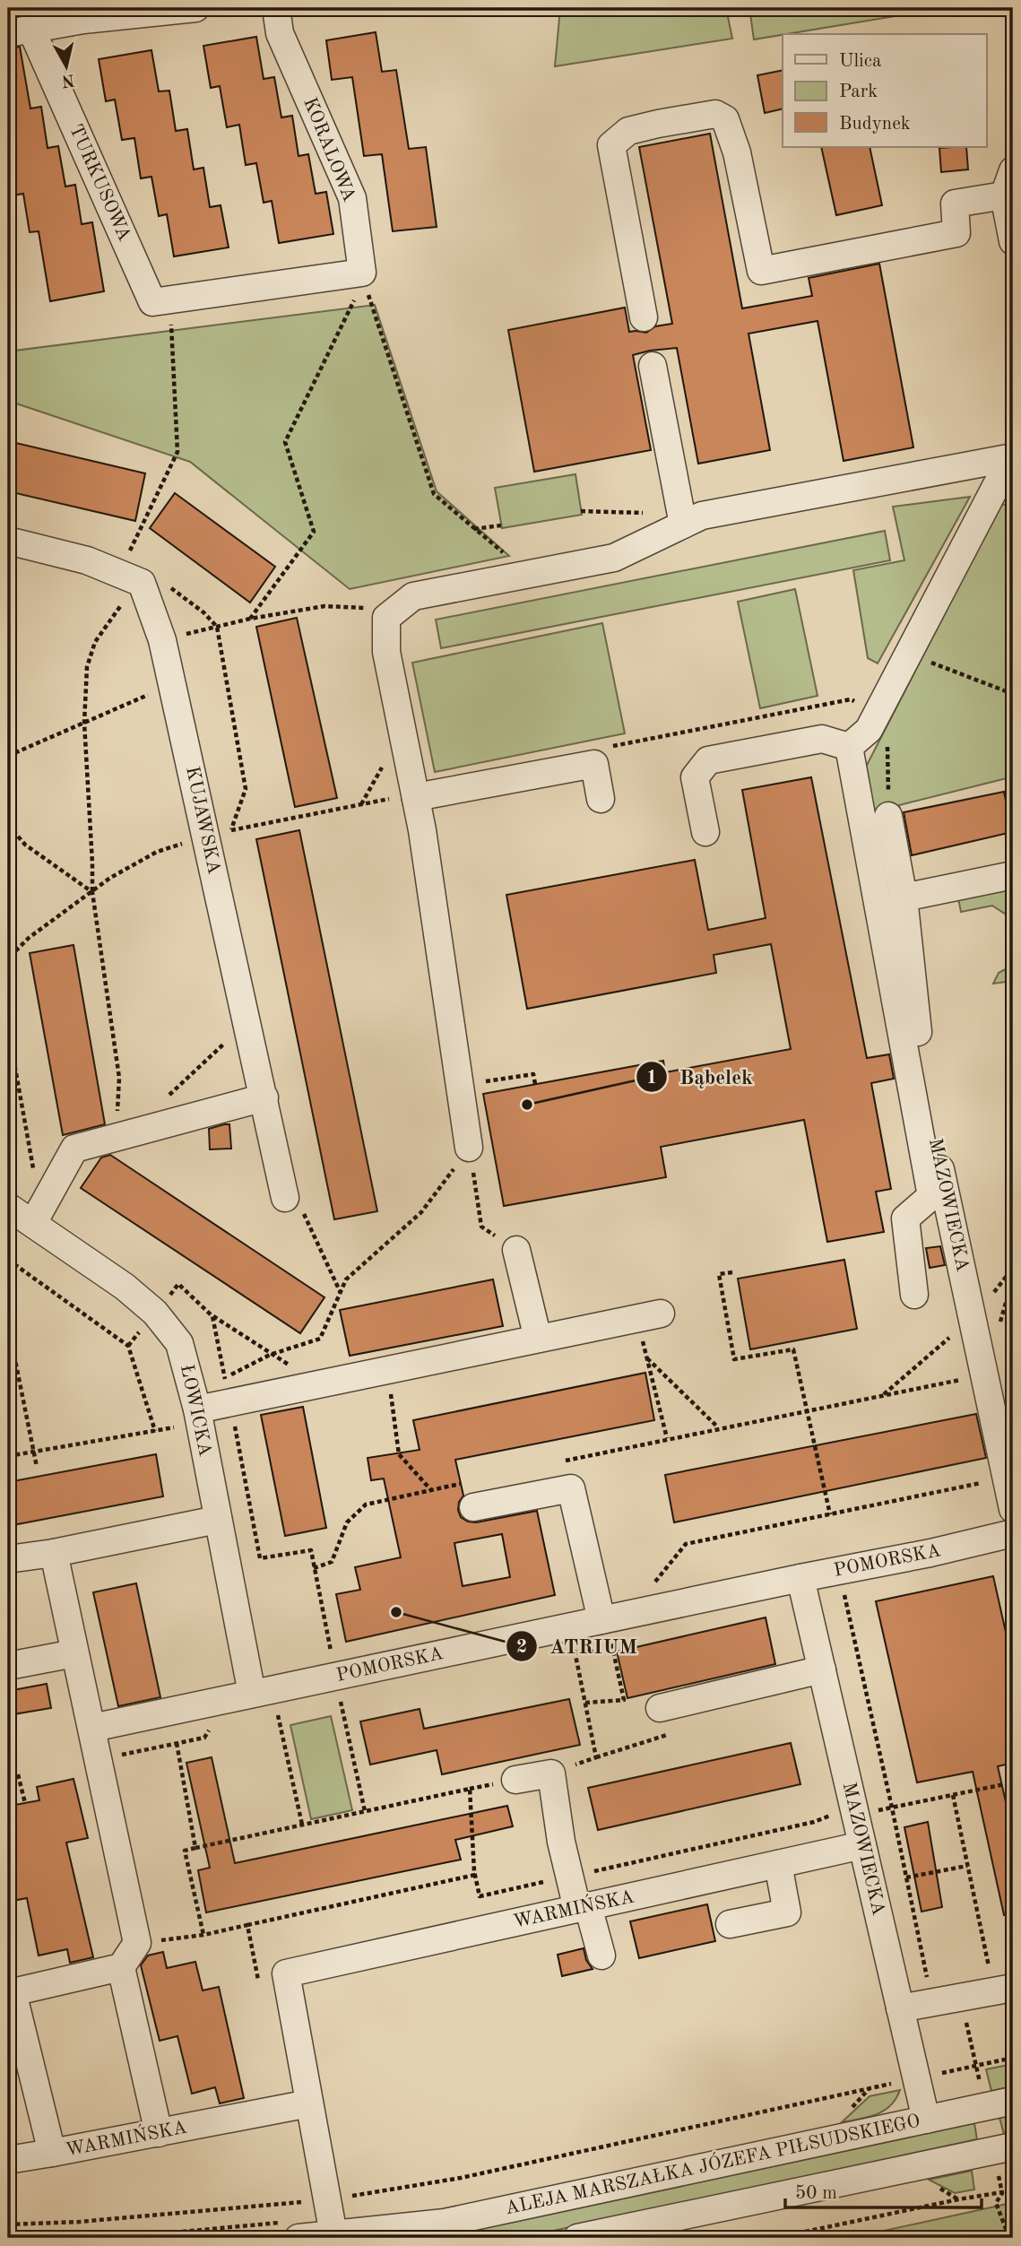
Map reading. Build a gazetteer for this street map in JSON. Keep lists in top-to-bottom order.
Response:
{
  "streets": {
    "street": [
      "KORALOWA",
      "TURKUSOWA",
      "KUJAWSKA",
      "MAZOWIECKA",
      "ŁOWICKA",
      "POMORSKA",
      "WARMIŃSKA",
      "ALEJA MARSZAŁKA JÓZEFA PIŁSUDSKIEGO"
    ]
  },
  "crossings": [
    ["MAZOWIECKA", "POMORSKA"],
    ["MAZOWIECKA", "WARMIŃSKA"],
    ["MAZOWIECKA", "ALEJA MARSZAŁKA JÓZEFA PIŁSUDSKIEGO"],
    ["ŁOWICKA", "POMORSKA"]
  ],
  "places": ["Bąbelek", "ATRIUM"],
  "legend": ["Ulica", "Park", "Budynek"],
  "scale_bar": "50 m",
  "north": "bottom"
}
